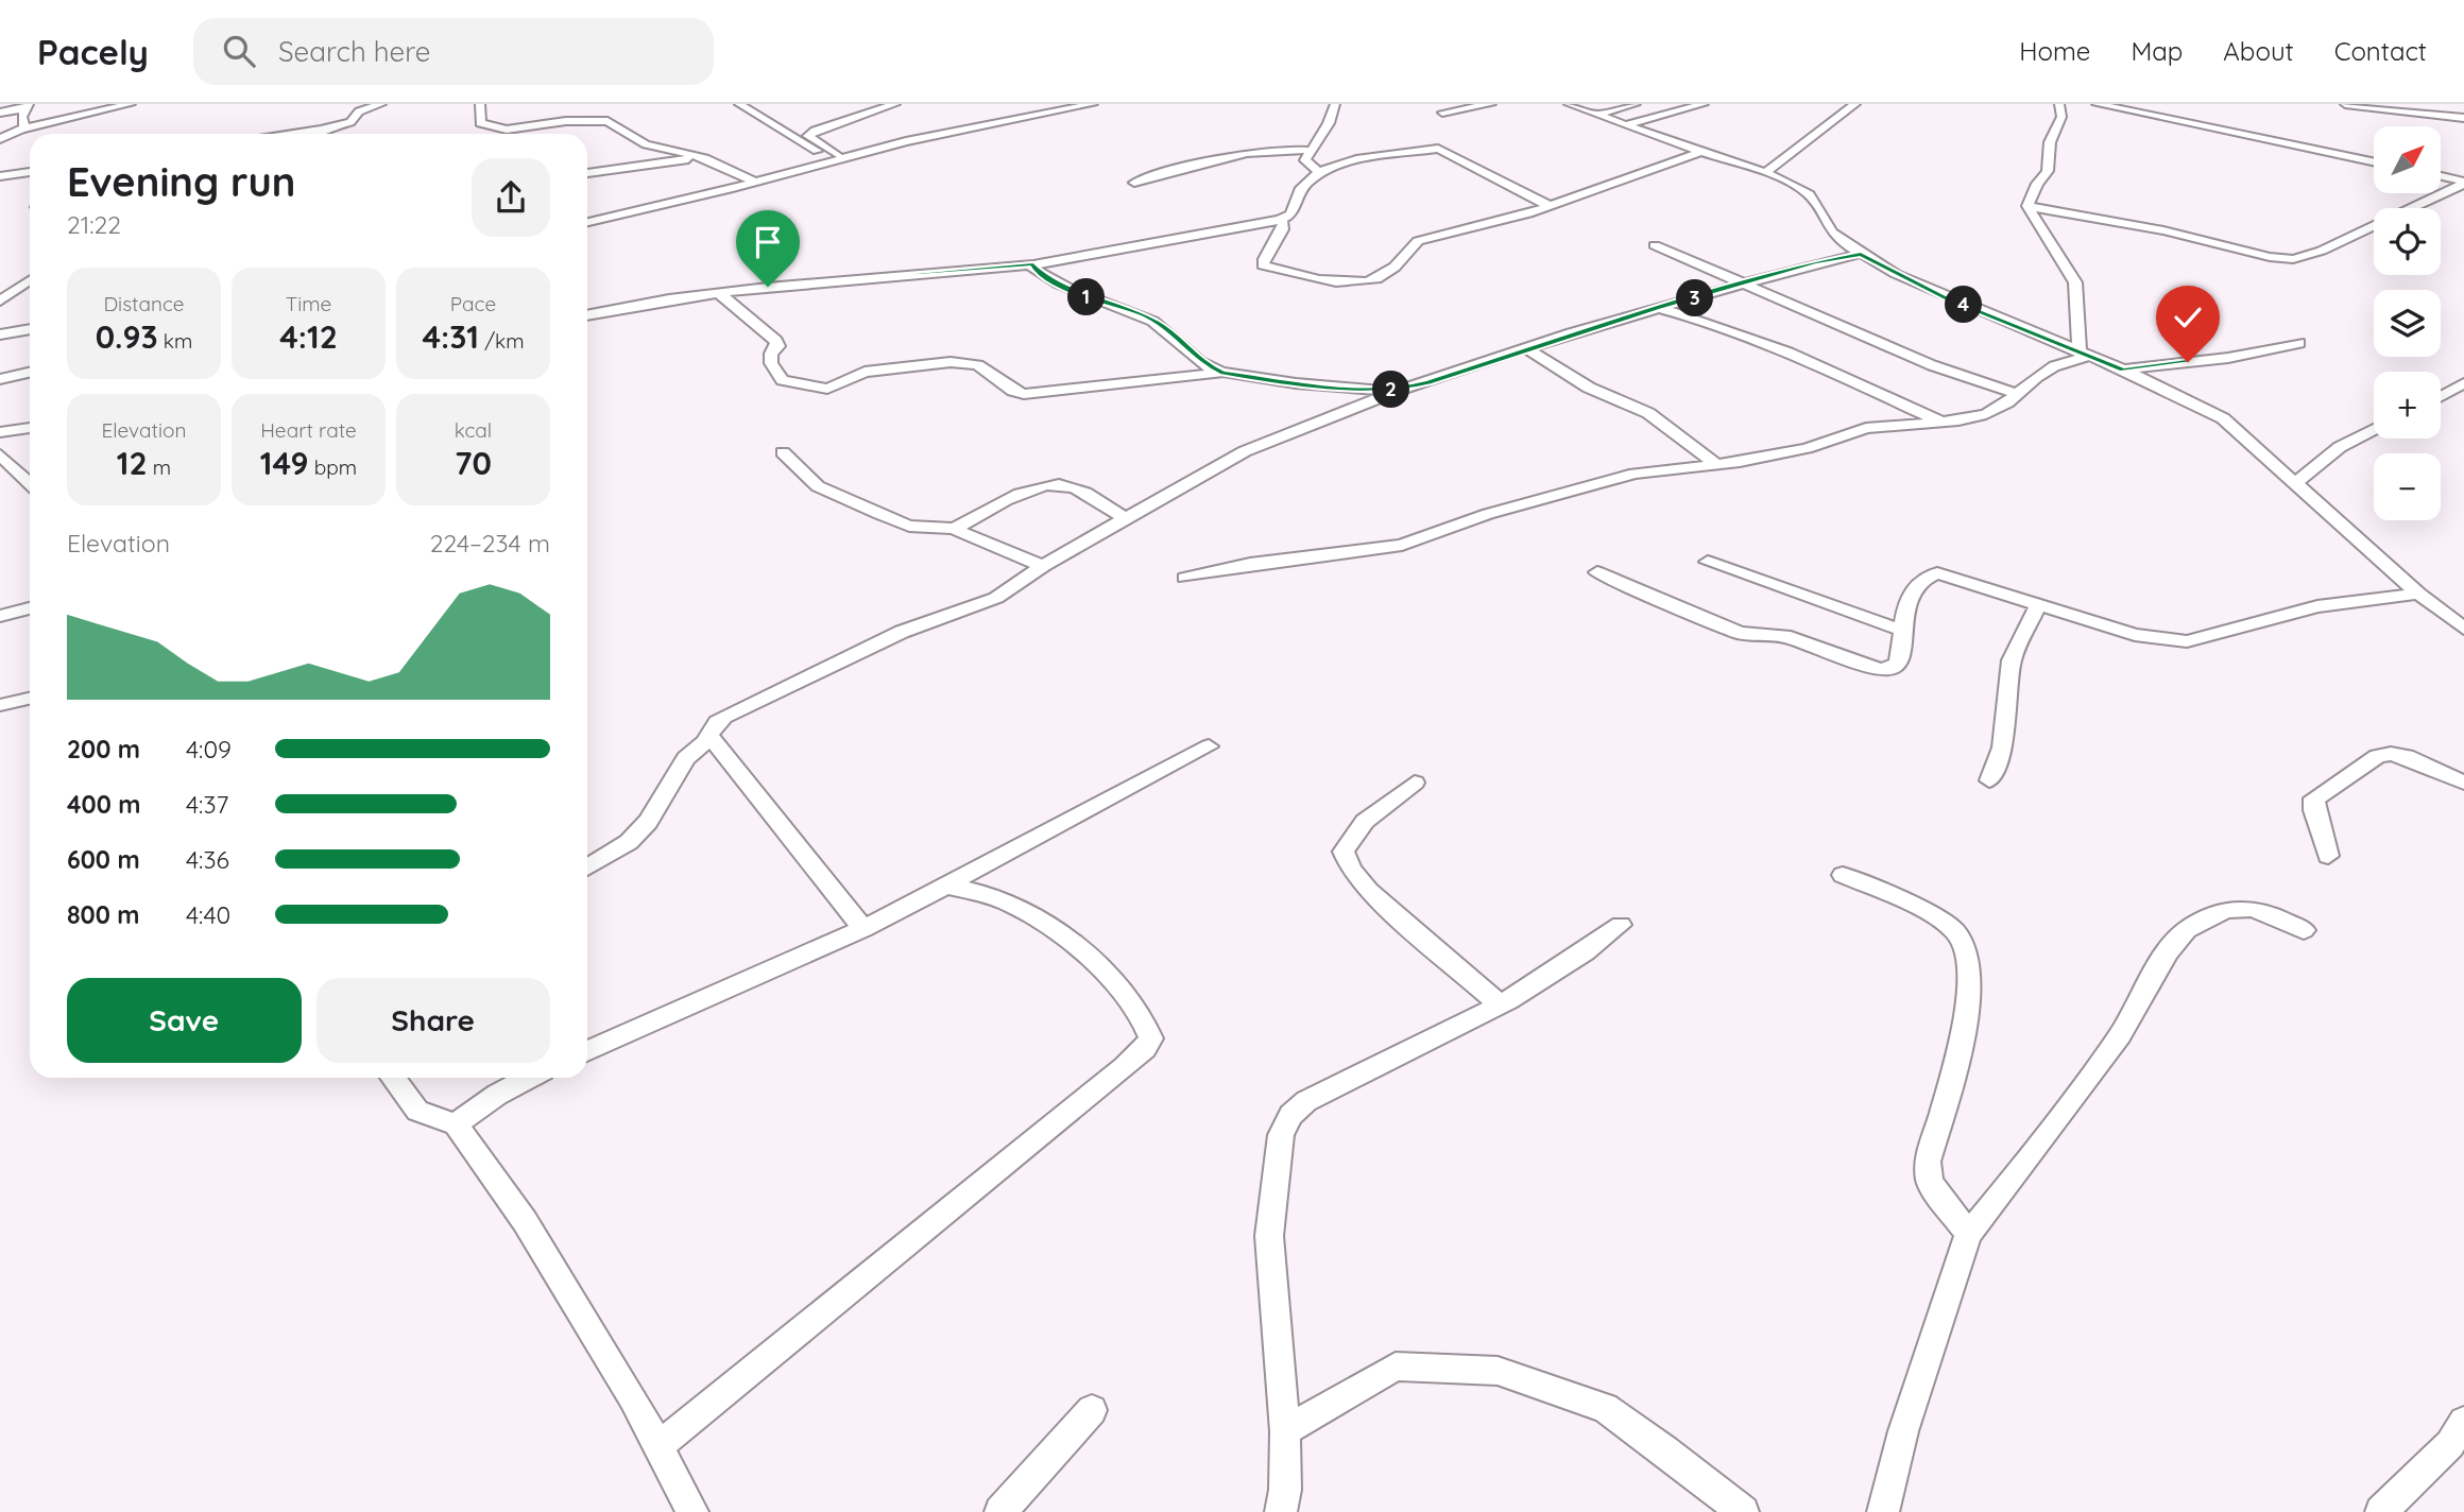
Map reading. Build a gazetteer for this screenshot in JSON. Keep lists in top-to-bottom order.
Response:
{
  "north": "top right",
  "page": {
    "header": "Pacely",
    "search": "Search here",
    "nav": [
      "Home",
      "Map",
      "About",
      "Contact"
    ],
    "map_buttons": ["+", "−"],
    "heading": ["Evening run", "21:22"],
    "stats": [
      ["Distance", "0.93 km"],
      ["Time", "4:12"],
      ["Pace", "4:31 /km"],
      ["Elevation", "12 m"],
      ["Heart rate", "149 bpm"],
      ["kcal", "70"]
    ],
    "pins": [
      "1",
      "3",
      "4",
      "2"
    ],
    "chart": ["Elevation", "224–234 m"],
    "list": [
      {
        "name": "200 m",
        "note": "4:09"
      },
      {
        "name": "400 m",
        "note": "4:37"
      },
      {
        "name": "600 m",
        "note": "4:36"
      },
      {
        "name": "800 m",
        "note": "4:40"
      }
    ],
    "buttons": ["Save", "Share"]
  }
}
